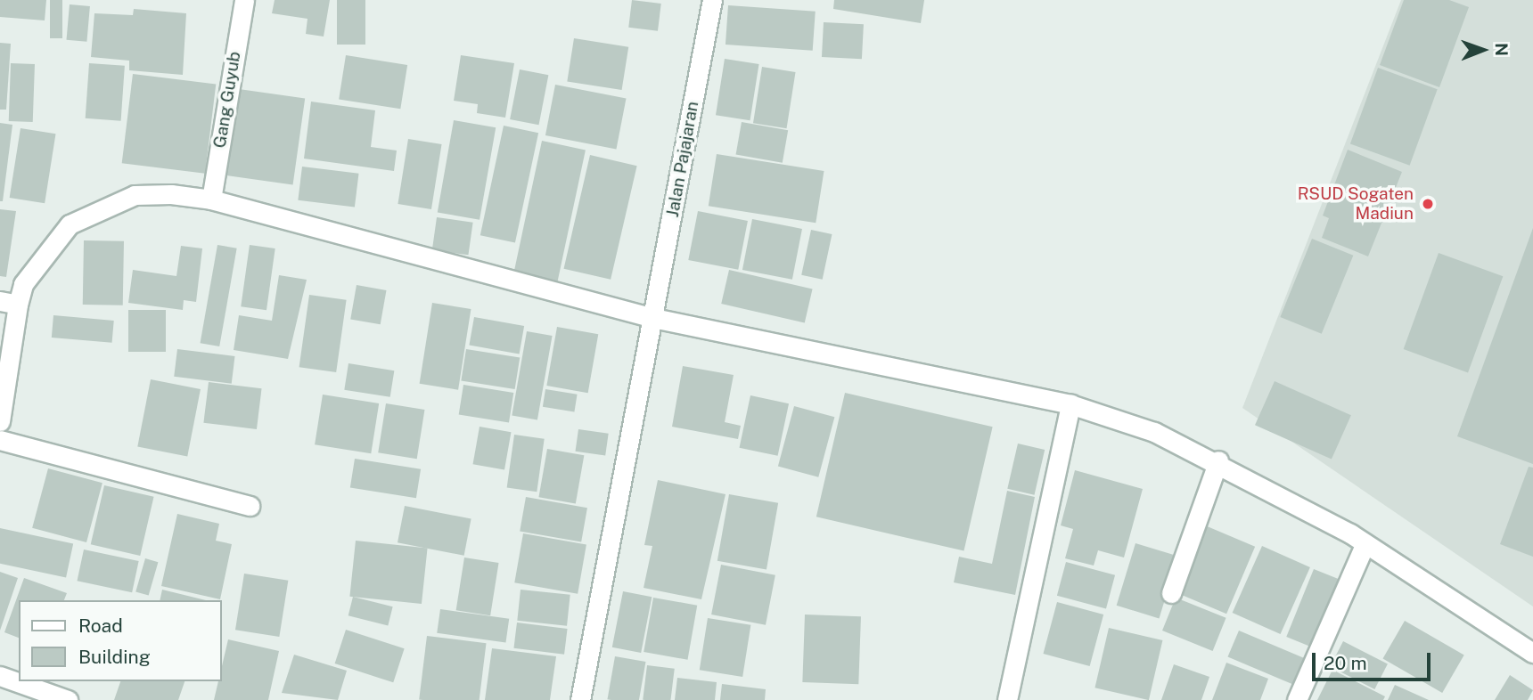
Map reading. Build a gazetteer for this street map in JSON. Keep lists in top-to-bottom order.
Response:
{
  "streets": {
    "street": ["Gang Guyub", "Jalan Pajajaran"]
  },
  "places": ["RSUD Sogaten Madiun"],
  "legend": ["Road", "Building"],
  "scale_bar": "20 m",
  "north": "right"
}
